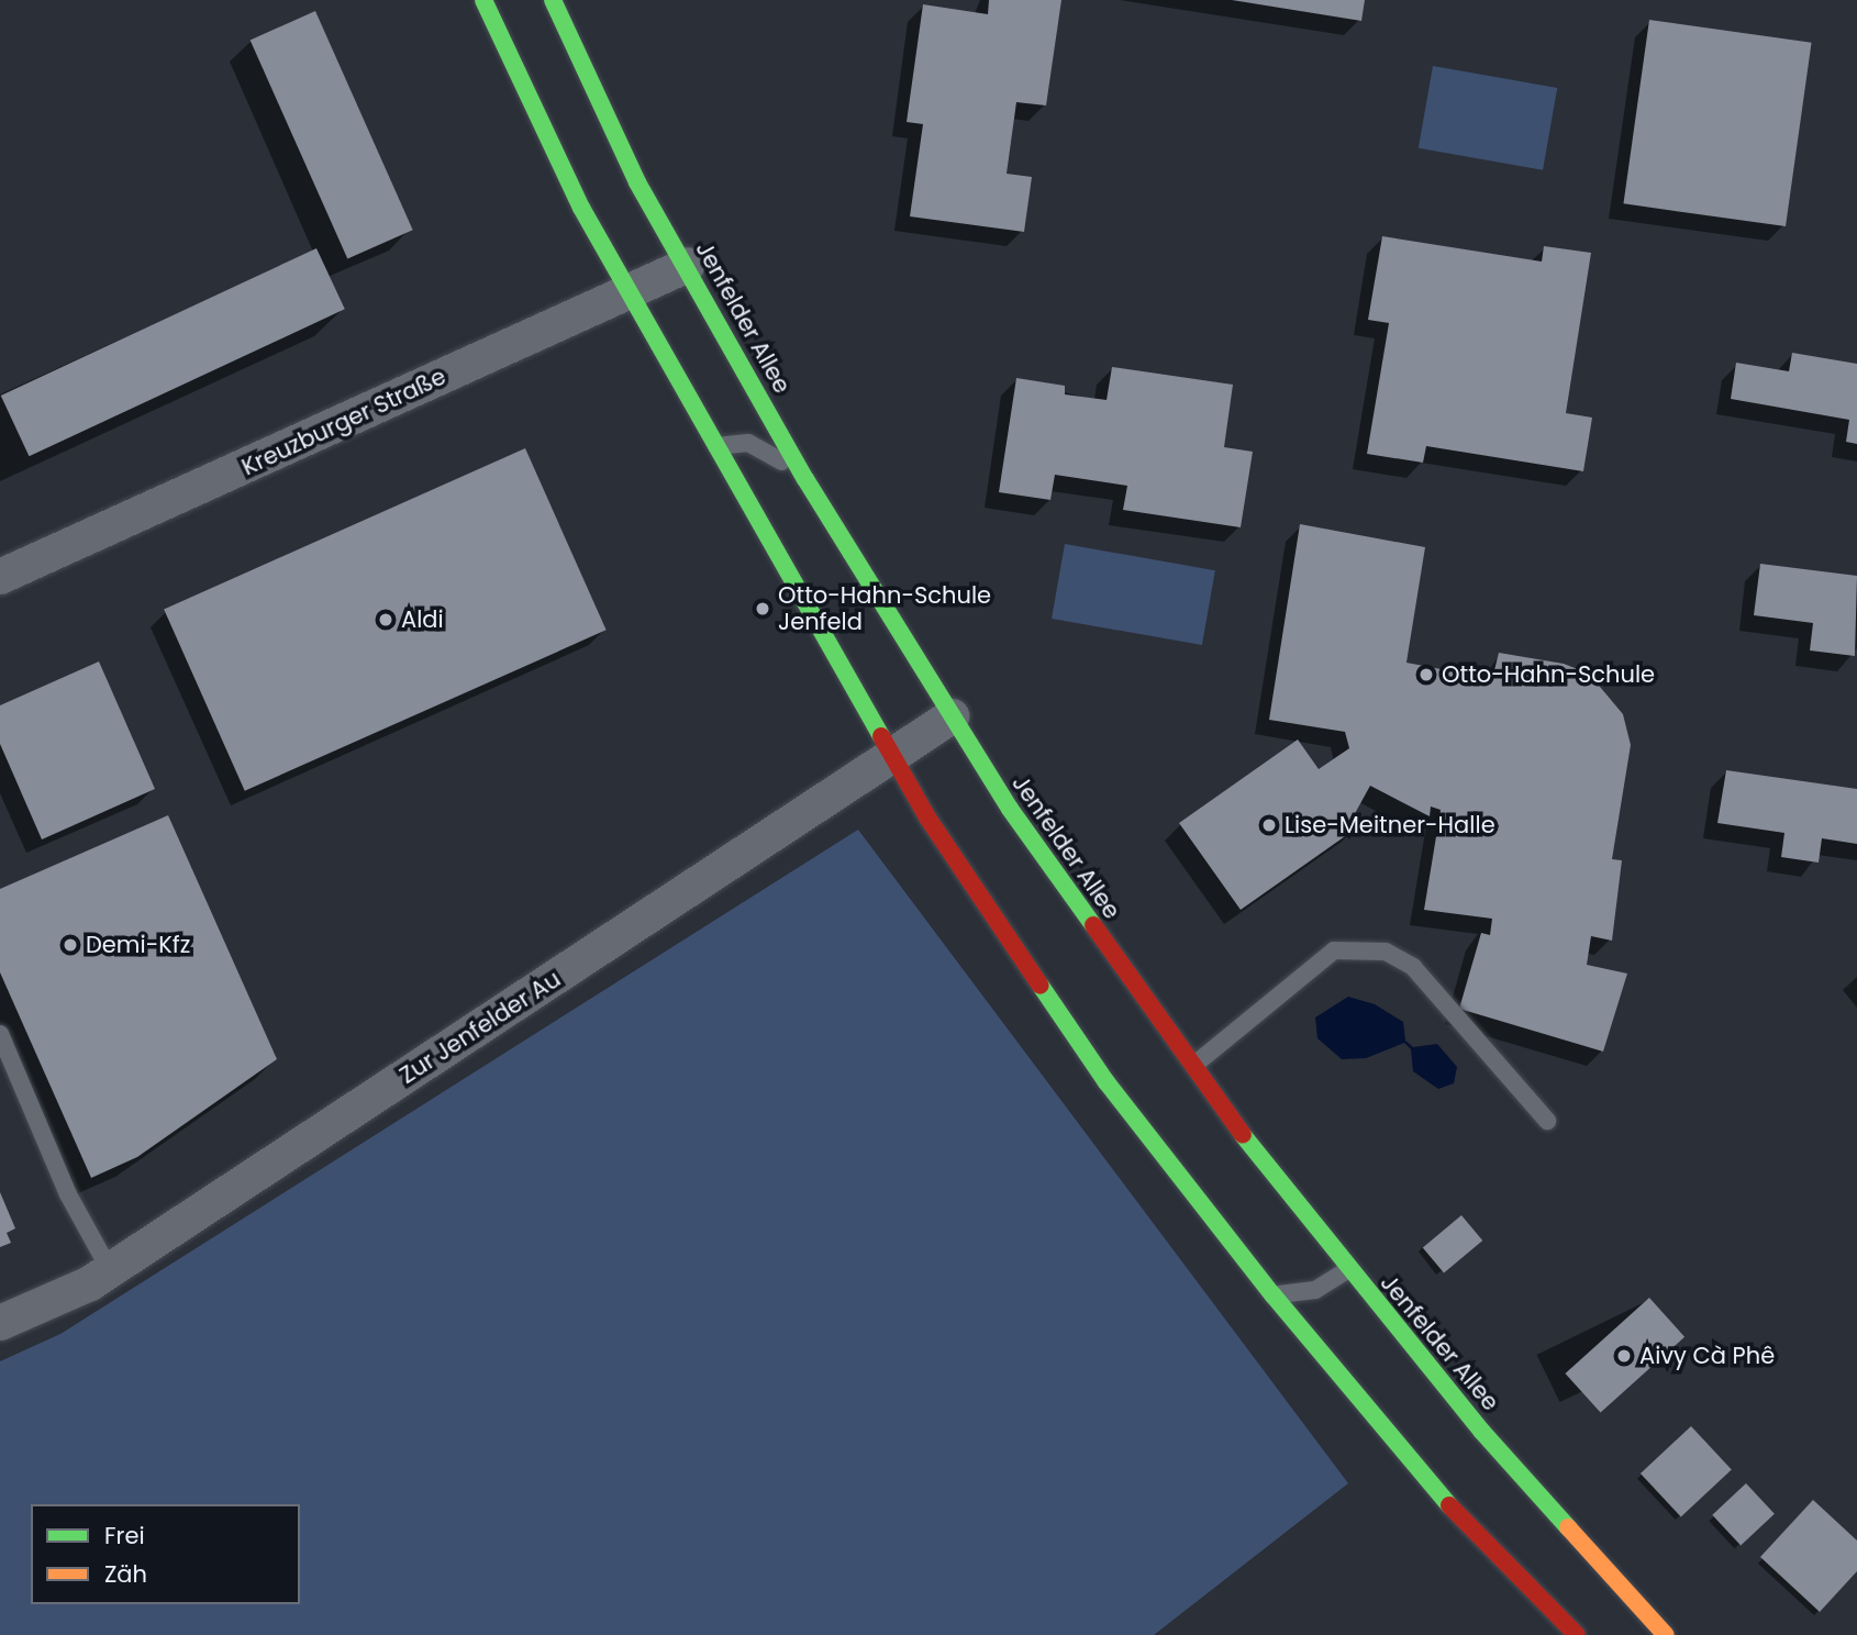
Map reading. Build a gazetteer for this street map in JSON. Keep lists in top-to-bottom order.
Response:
{
  "streets": {
    "main road": ["Jenfelder Allee"],
    "street": ["Kreuzburger Straße", "Zur Jenfelder Au"]
  },
  "crossings": [
    ["Jenfelder Allee", "Kreuzburger Straße"],
    ["Jenfelder Allee", "Zur Jenfelder Au"]
  ],
  "places": [
    "Otto-Hahn-Schule Jenfeld",
    "Aldi",
    "Otto-Hahn-Schule",
    "Lise-Meitner-Halle",
    "Demi-Kfz",
    "Aivy Cà Phê"
  ],
  "legend": ["Frei", "Zäh"]
}
